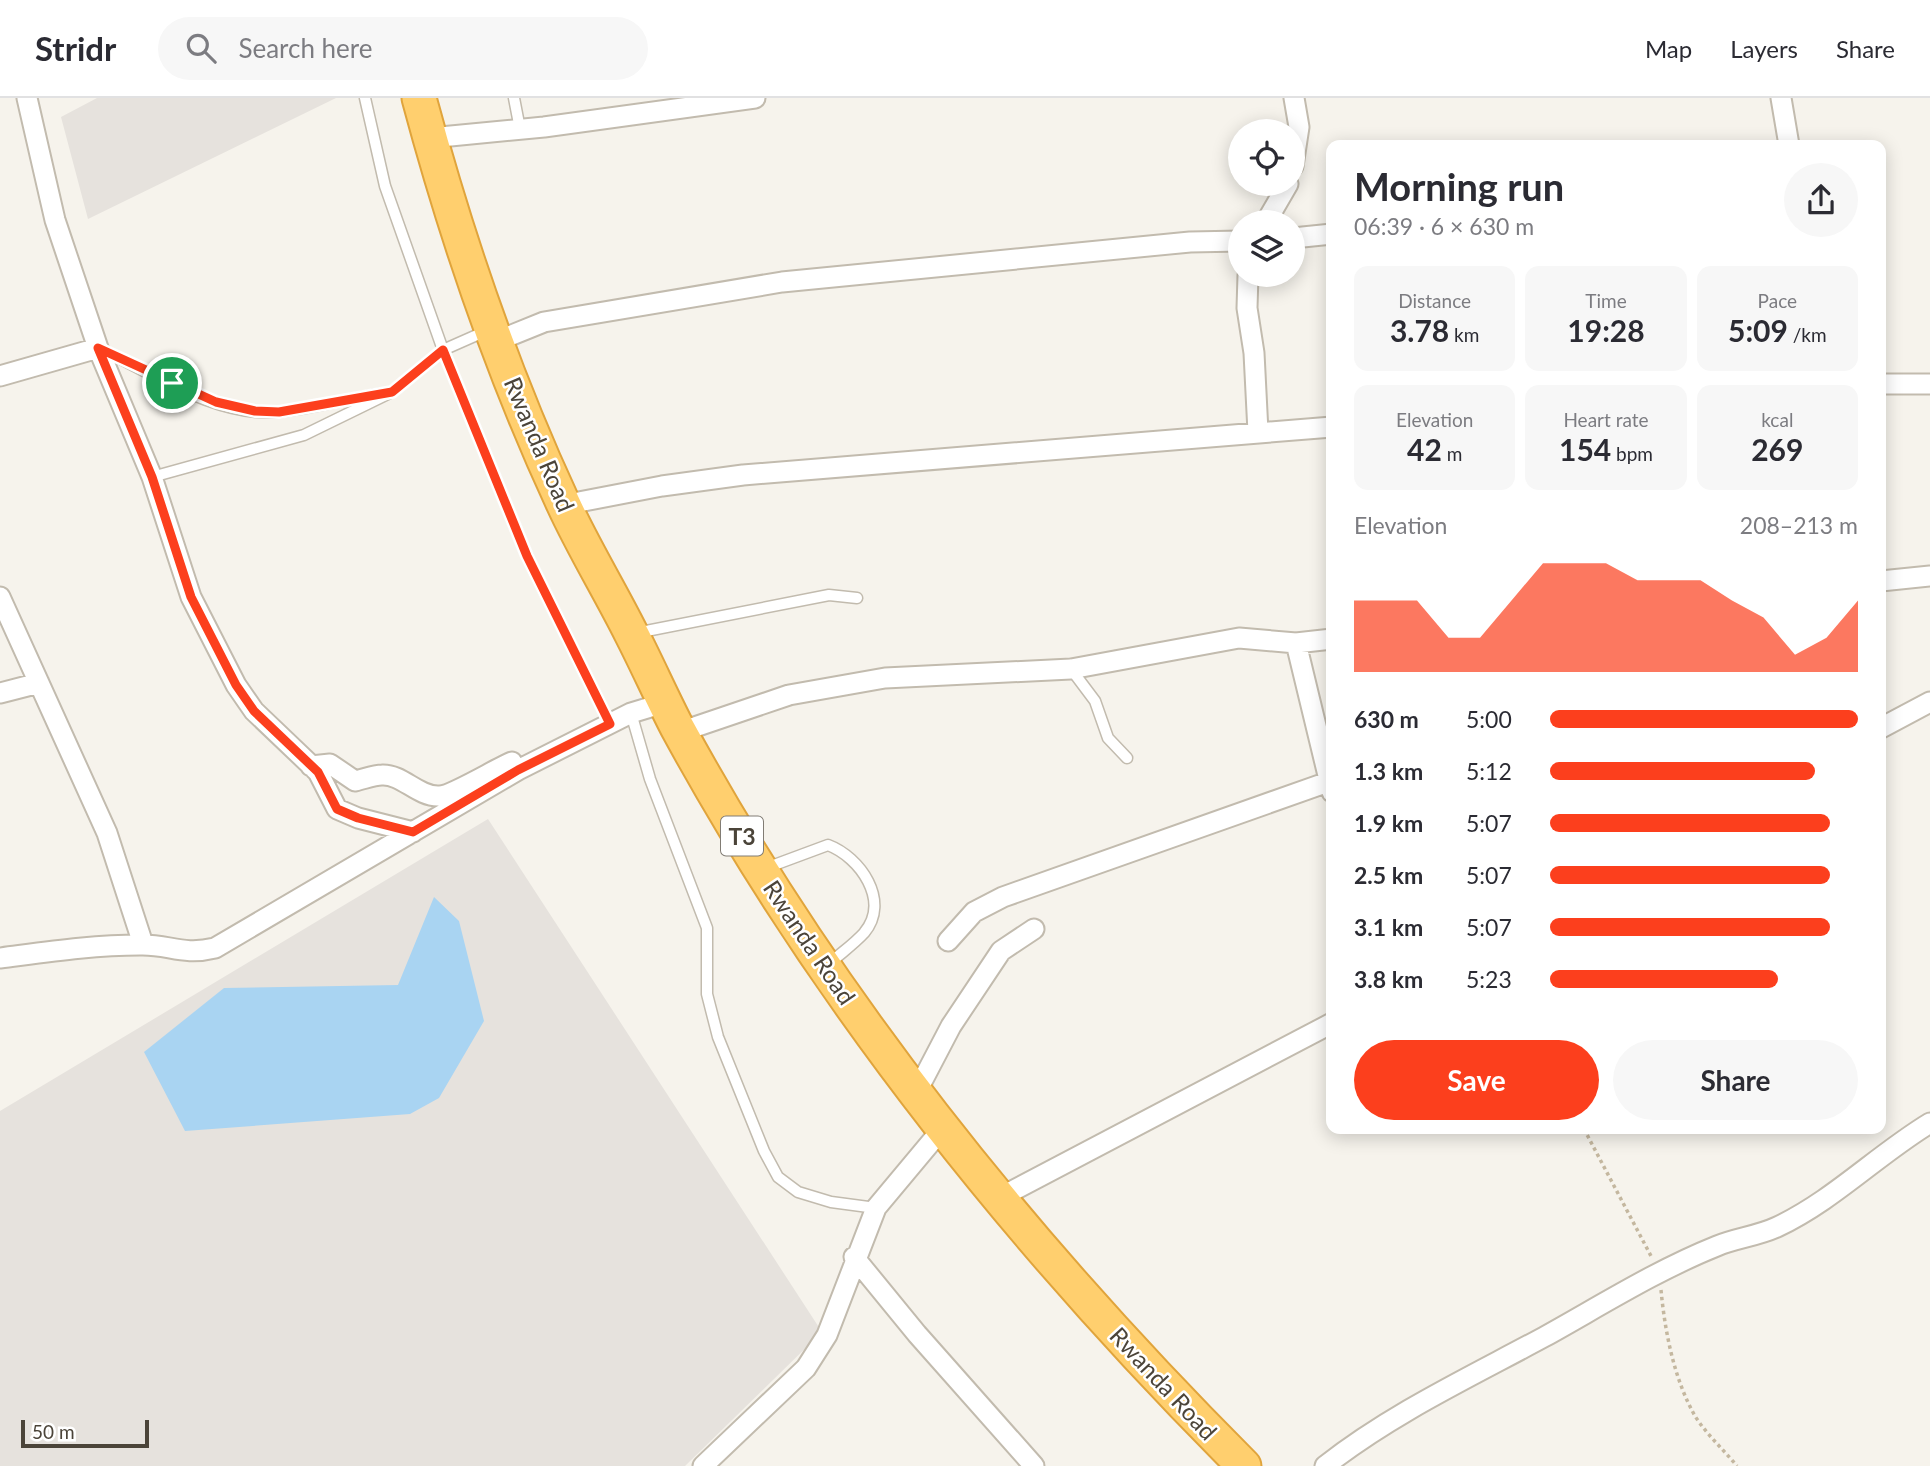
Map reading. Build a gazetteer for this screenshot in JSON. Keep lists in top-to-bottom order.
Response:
{
  "streets": {
    "highway": ["Rwanda Road", "T3"]
  },
  "scale_bar": "50 m",
  "page": {
    "header": "Stridr",
    "search": "Search here",
    "nav": ["Map", "Layers", "Share"],
    "heading": ["Morning run", "06:39 · 6 × 630 m"],
    "stats": [
      ["Distance", "3.78 km"],
      ["Time", "19:28"],
      ["Pace", "5:09 /km"],
      ["Elevation", "42 m"],
      ["Heart rate", "154 bpm"],
      ["kcal", "269"]
    ],
    "chart": ["Elevation", "208–213 m"],
    "list": [
      {
        "name": "630 m",
        "note": "5:00"
      },
      {
        "name": "1.3 km",
        "note": "5:12"
      },
      {
        "name": "1.9 km",
        "note": "5:07"
      },
      {
        "name": "2.5 km",
        "note": "5:07"
      },
      {
        "name": "3.1 km",
        "note": "5:07"
      },
      {
        "name": "3.8 km",
        "note": "5:23"
      }
    ],
    "buttons": ["Save", "Share"],
    "scale": "50 m"
  }
}
